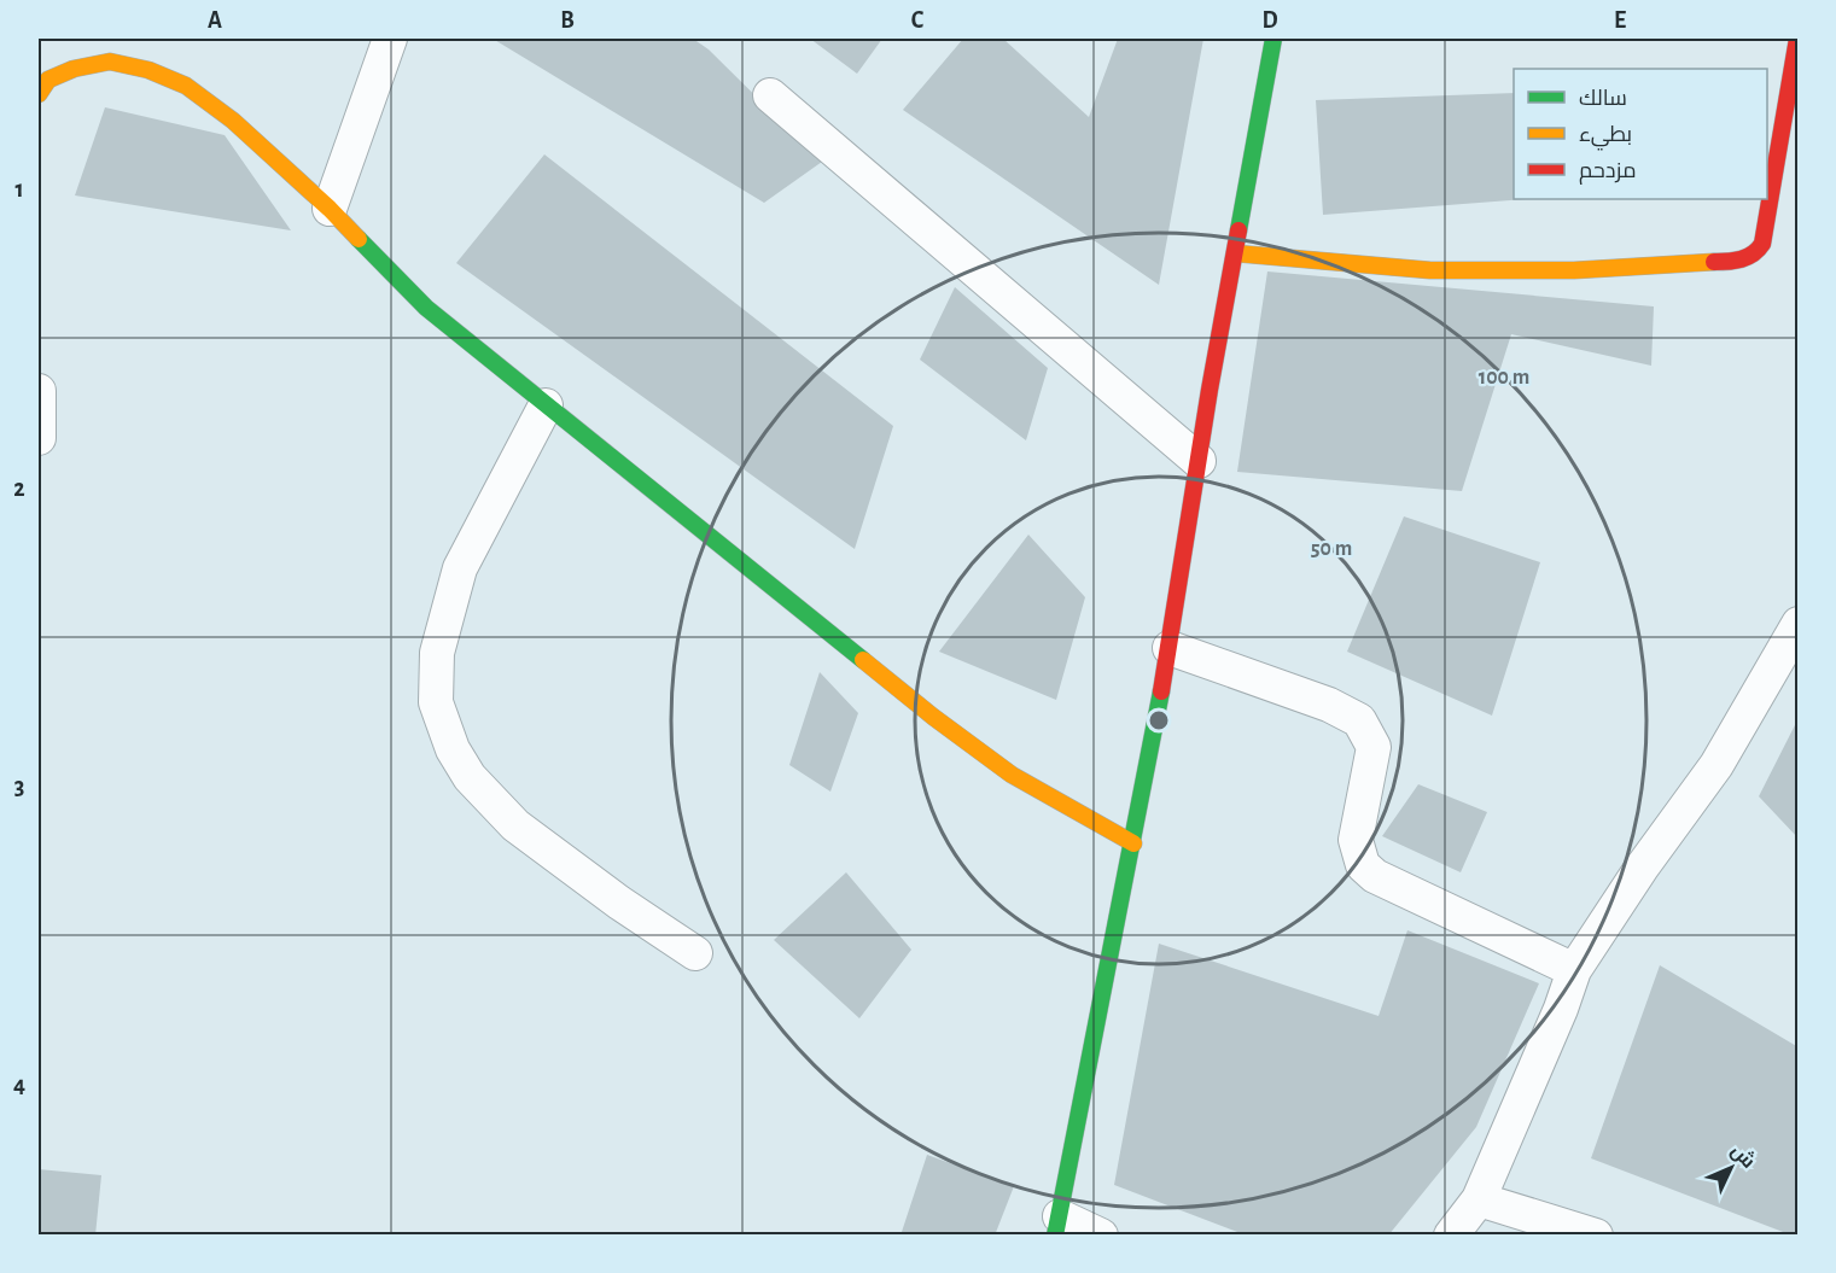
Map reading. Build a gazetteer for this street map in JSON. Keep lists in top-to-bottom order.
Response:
{
  "legend": ["سالك", "بطيء", "مزدحم"],
  "north": "top right",
  "grid": {
    "columns": [
      "A",
      "B",
      "C",
      "D",
      "E"
    ],
    "rows": [
      "1",
      "2",
      "3",
      "4"
    ]
  },
  "rings": ["100 m", "50 m"]
}
